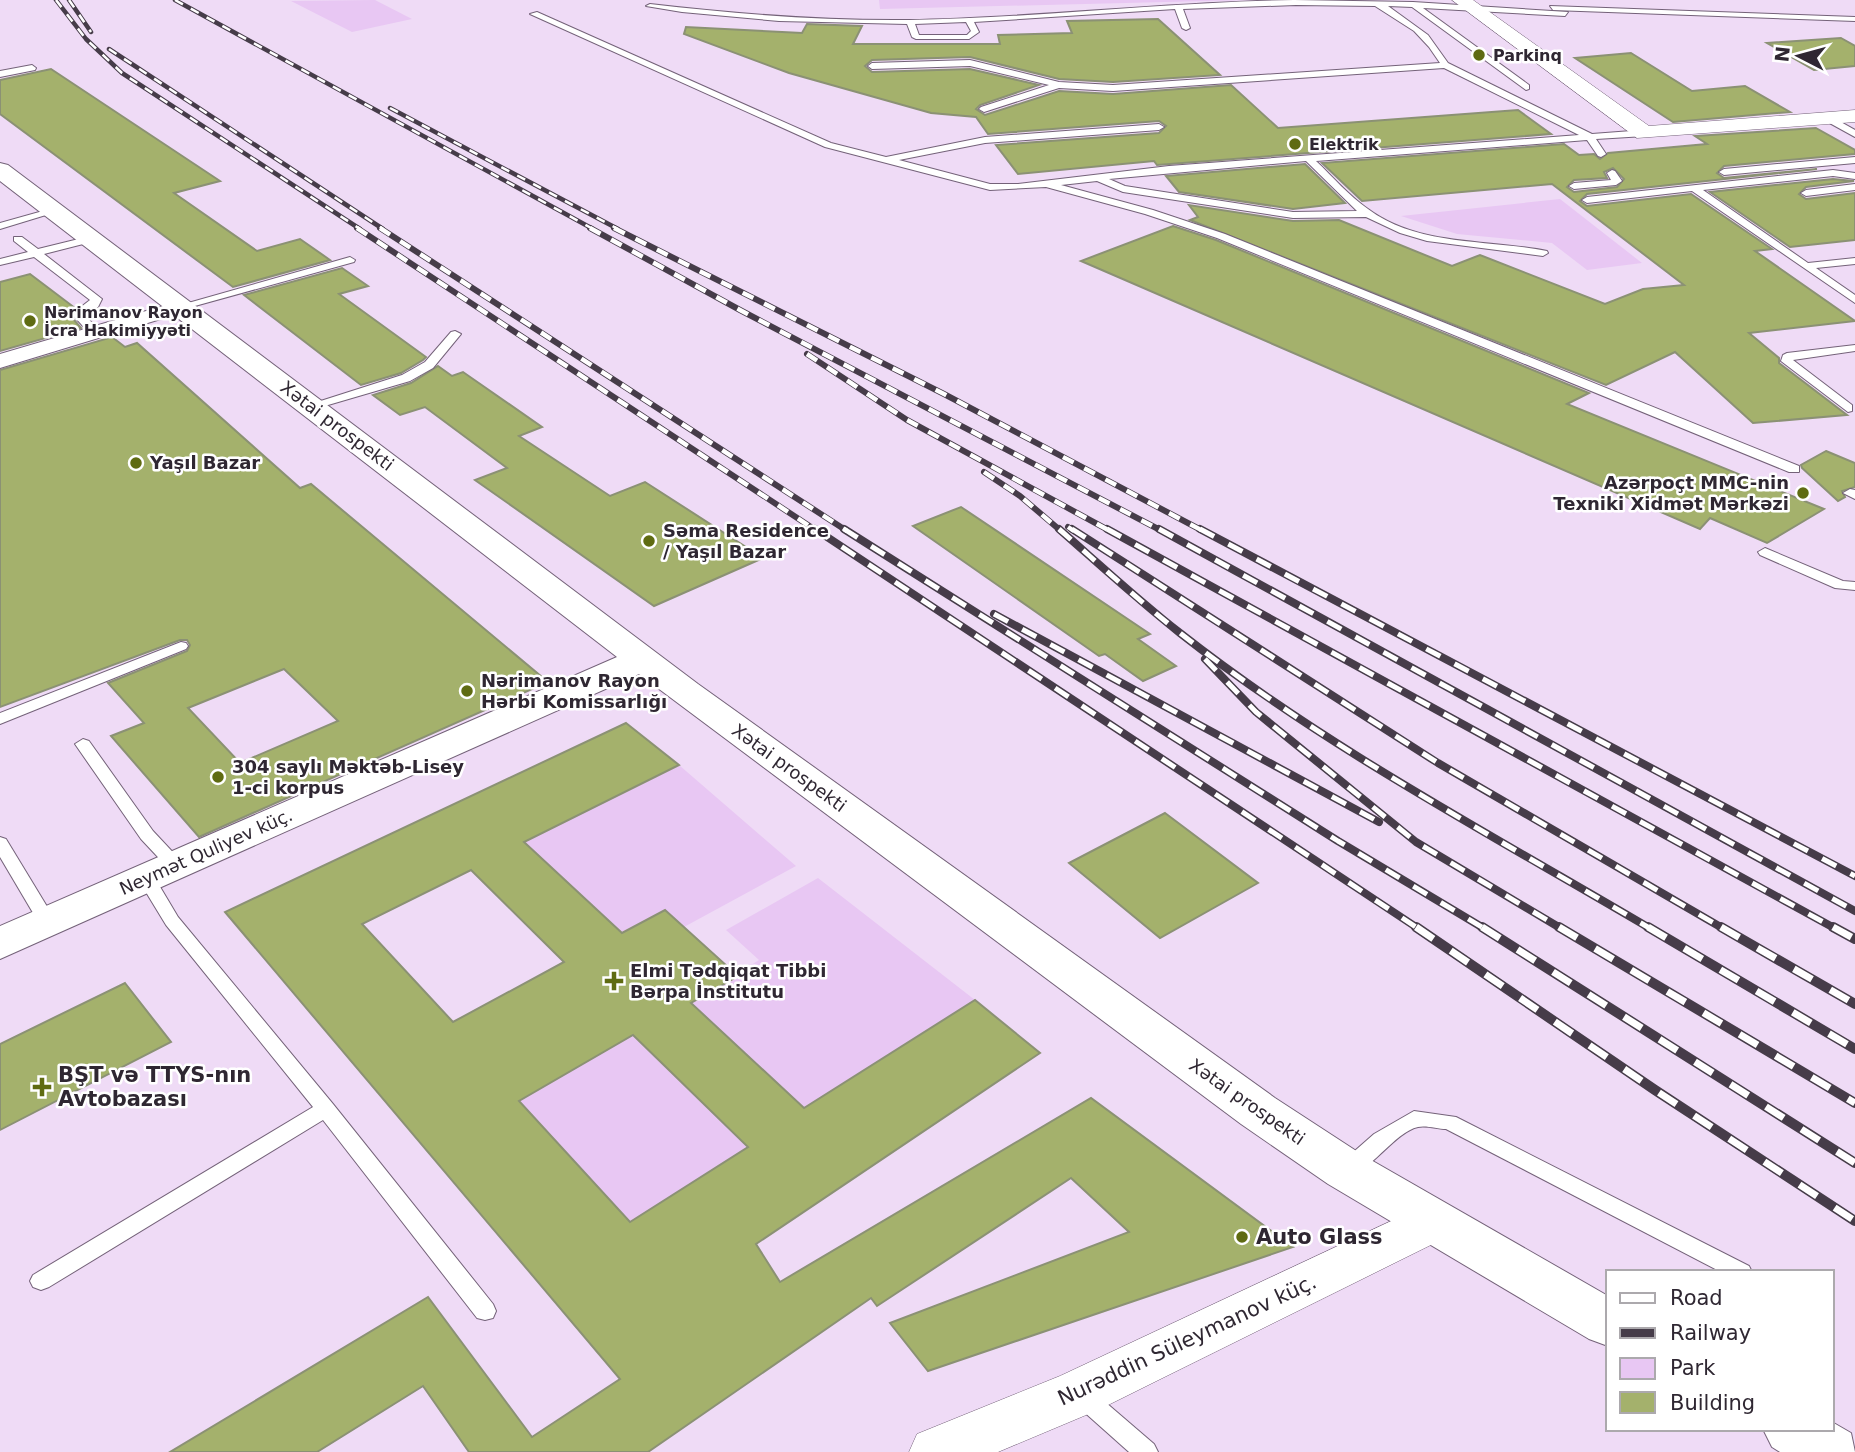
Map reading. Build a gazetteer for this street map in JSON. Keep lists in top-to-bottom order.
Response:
{
  "streets": {
    "main road": ["Xətai prospekti", "Neymət Quliyev küç."],
    "street": ["Nurəddin Süleymanov küç."]
  },
  "crossings": [
    ["Xətai prospekti", "Neymət Quliyev küç."],
    ["Xətai prospekti", "Nurəddin Süleymanov küç."]
  ],
  "places": {
    "other": [
      "Parkinq",
      "Elektrik",
      "Nərimanov Rayon İcra Hakimiyyəti",
      "Yaşıl Bazar",
      "Azərpoçt MMC-nin Texniki Xidmət Mərkəzi",
      "Səma Residence / Yaşıl Bazar",
      "Nərimanov Rayon Hərbi Komissarlığı",
      "304 saylı Məktəb-Lisey 1-ci korpus",
      "Auto Glass"
    ],
    "health": ["Elmi Tədqiqat Tibbi Bərpa İnstitutu", "BŞT və TTYS-nın Avtobazası"]
  },
  "legend": [
    "Road",
    "Railway",
    "Park",
    "Building"
  ],
  "north": "left"
}
